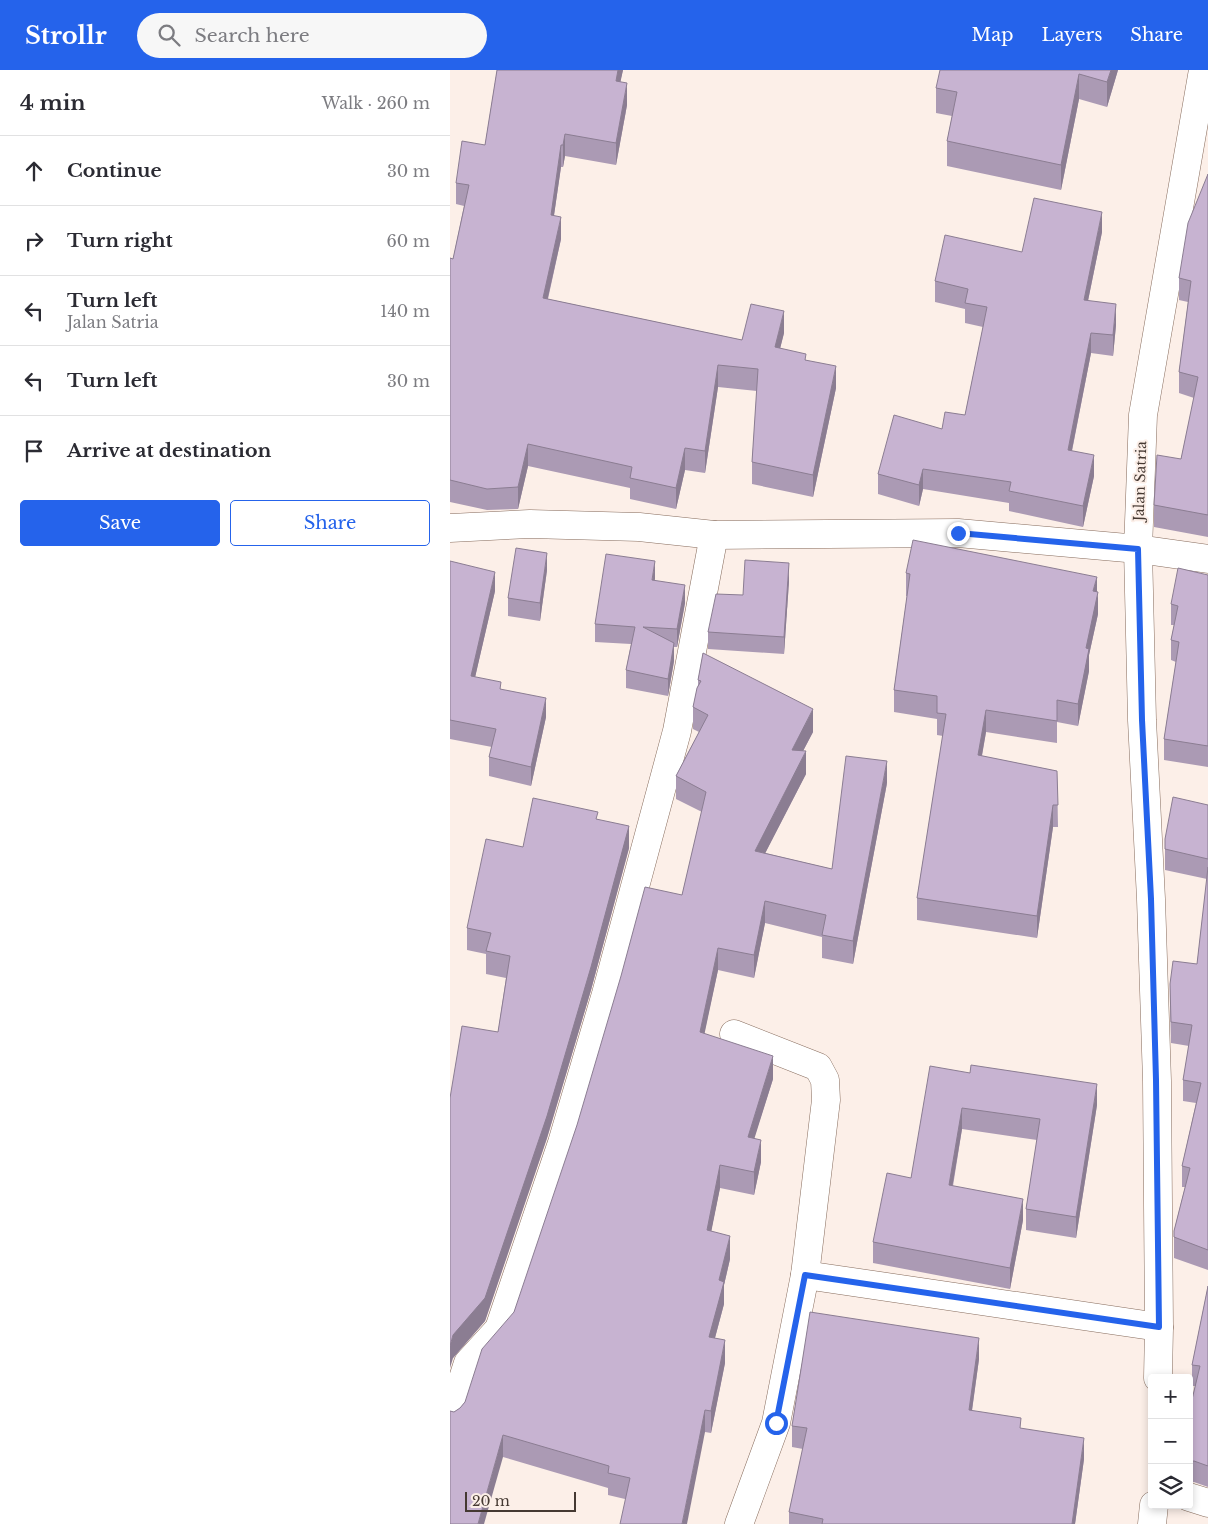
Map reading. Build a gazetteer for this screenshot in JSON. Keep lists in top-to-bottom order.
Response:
{
  "streets": {
    "street": ["Jalan Satria"]
  },
  "scale_bar": "20 m",
  "page": {
    "header": "Strollr",
    "search": "Search here",
    "nav": ["Map", "Layers", "Share"],
    "heading": ["4 min", "Walk · 260 m"],
    "list": [
      ["Continue", "30 m"],
      ["Turn right", "60 m"],
      ["Turn left", "Jalan Satria", "140 m"],
      ["Turn left", "30 m"],
      "Arrive at destination"
    ],
    "buttons": ["Save", "Share"],
    "map_buttons": ["+", "−"],
    "scale": "20 m"
  }
}
